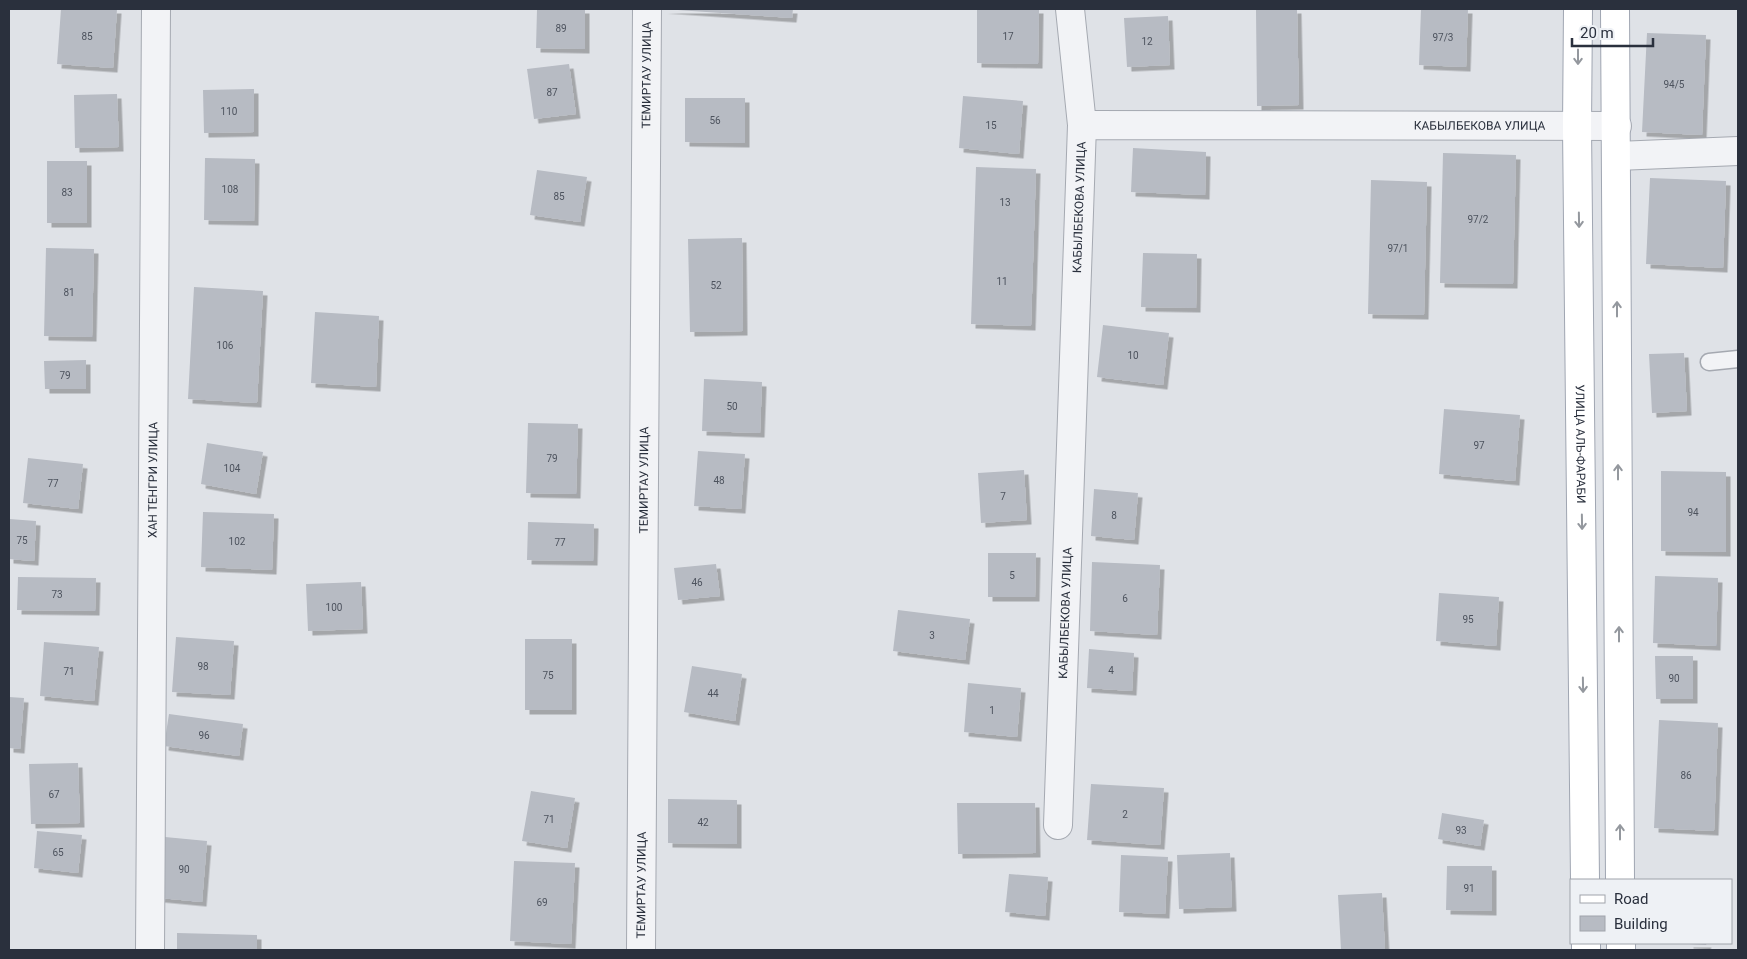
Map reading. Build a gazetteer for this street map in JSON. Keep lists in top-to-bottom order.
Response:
{
  "streets": {
    "main road": ["УЛИЦА АЛЬ-ФАРАБИ"],
    "street": ["ТЕМИРТАУ УЛИЦА", "КАБЫЛБЕКОВА УЛИЦА", "ХАН ТЕНГРИ УЛИЦА"]
  },
  "crossings": [
    ["КАБЫЛБЕКОВА УЛИЦА", "УЛИЦА АЛЬ-ФАРАБИ"]
  ],
  "house_numbers": [
    "89",
    "85",
    "17",
    "97/3",
    "12",
    "94/5",
    "87",
    "110",
    "56",
    "15",
    "108",
    "83",
    "85",
    "13",
    "97/2",
    "97/1",
    "11",
    "52",
    "81",
    "106",
    "10",
    "79",
    "50",
    "97",
    "79",
    "104",
    "48",
    "77",
    "7",
    "94",
    "8",
    "75",
    "102",
    "77",
    "5",
    "46",
    "73",
    "6",
    "100",
    "95",
    "3",
    "98",
    "4",
    "71",
    "75",
    "90",
    "44",
    "1",
    "96",
    "86",
    "67",
    "2",
    "71",
    "42",
    "93",
    "65",
    "90",
    "91",
    "69"
  ],
  "legend": ["Road", "Building"],
  "scale_bar": "20 m"
}
